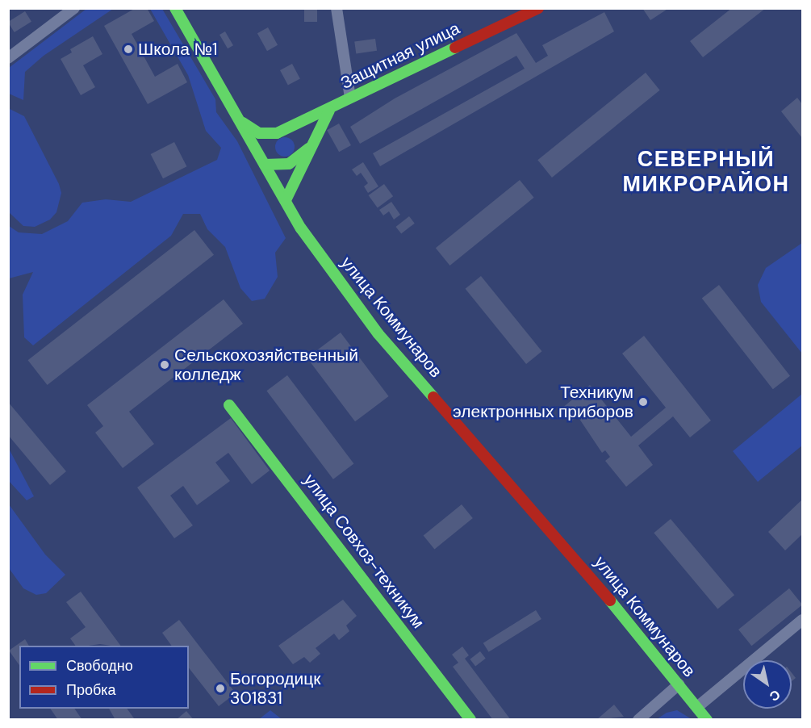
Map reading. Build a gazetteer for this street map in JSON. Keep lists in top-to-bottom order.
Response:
{
  "streets": {
    "main road": ["Защитная улица", "улица Коммунаров", "улица Совхоз-техникум"]
  },
  "districts": ["СЕВЕРНЫЙ МИКРОРАЙОН"],
  "places": [
    "Школа №1",
    "Сельскохозяйственный колледж",
    "Техникум электронных приборов",
    "Богородицк 301831"
  ],
  "legend": ["Свободно", "Пробка"],
  "north": "bottom right"
}
